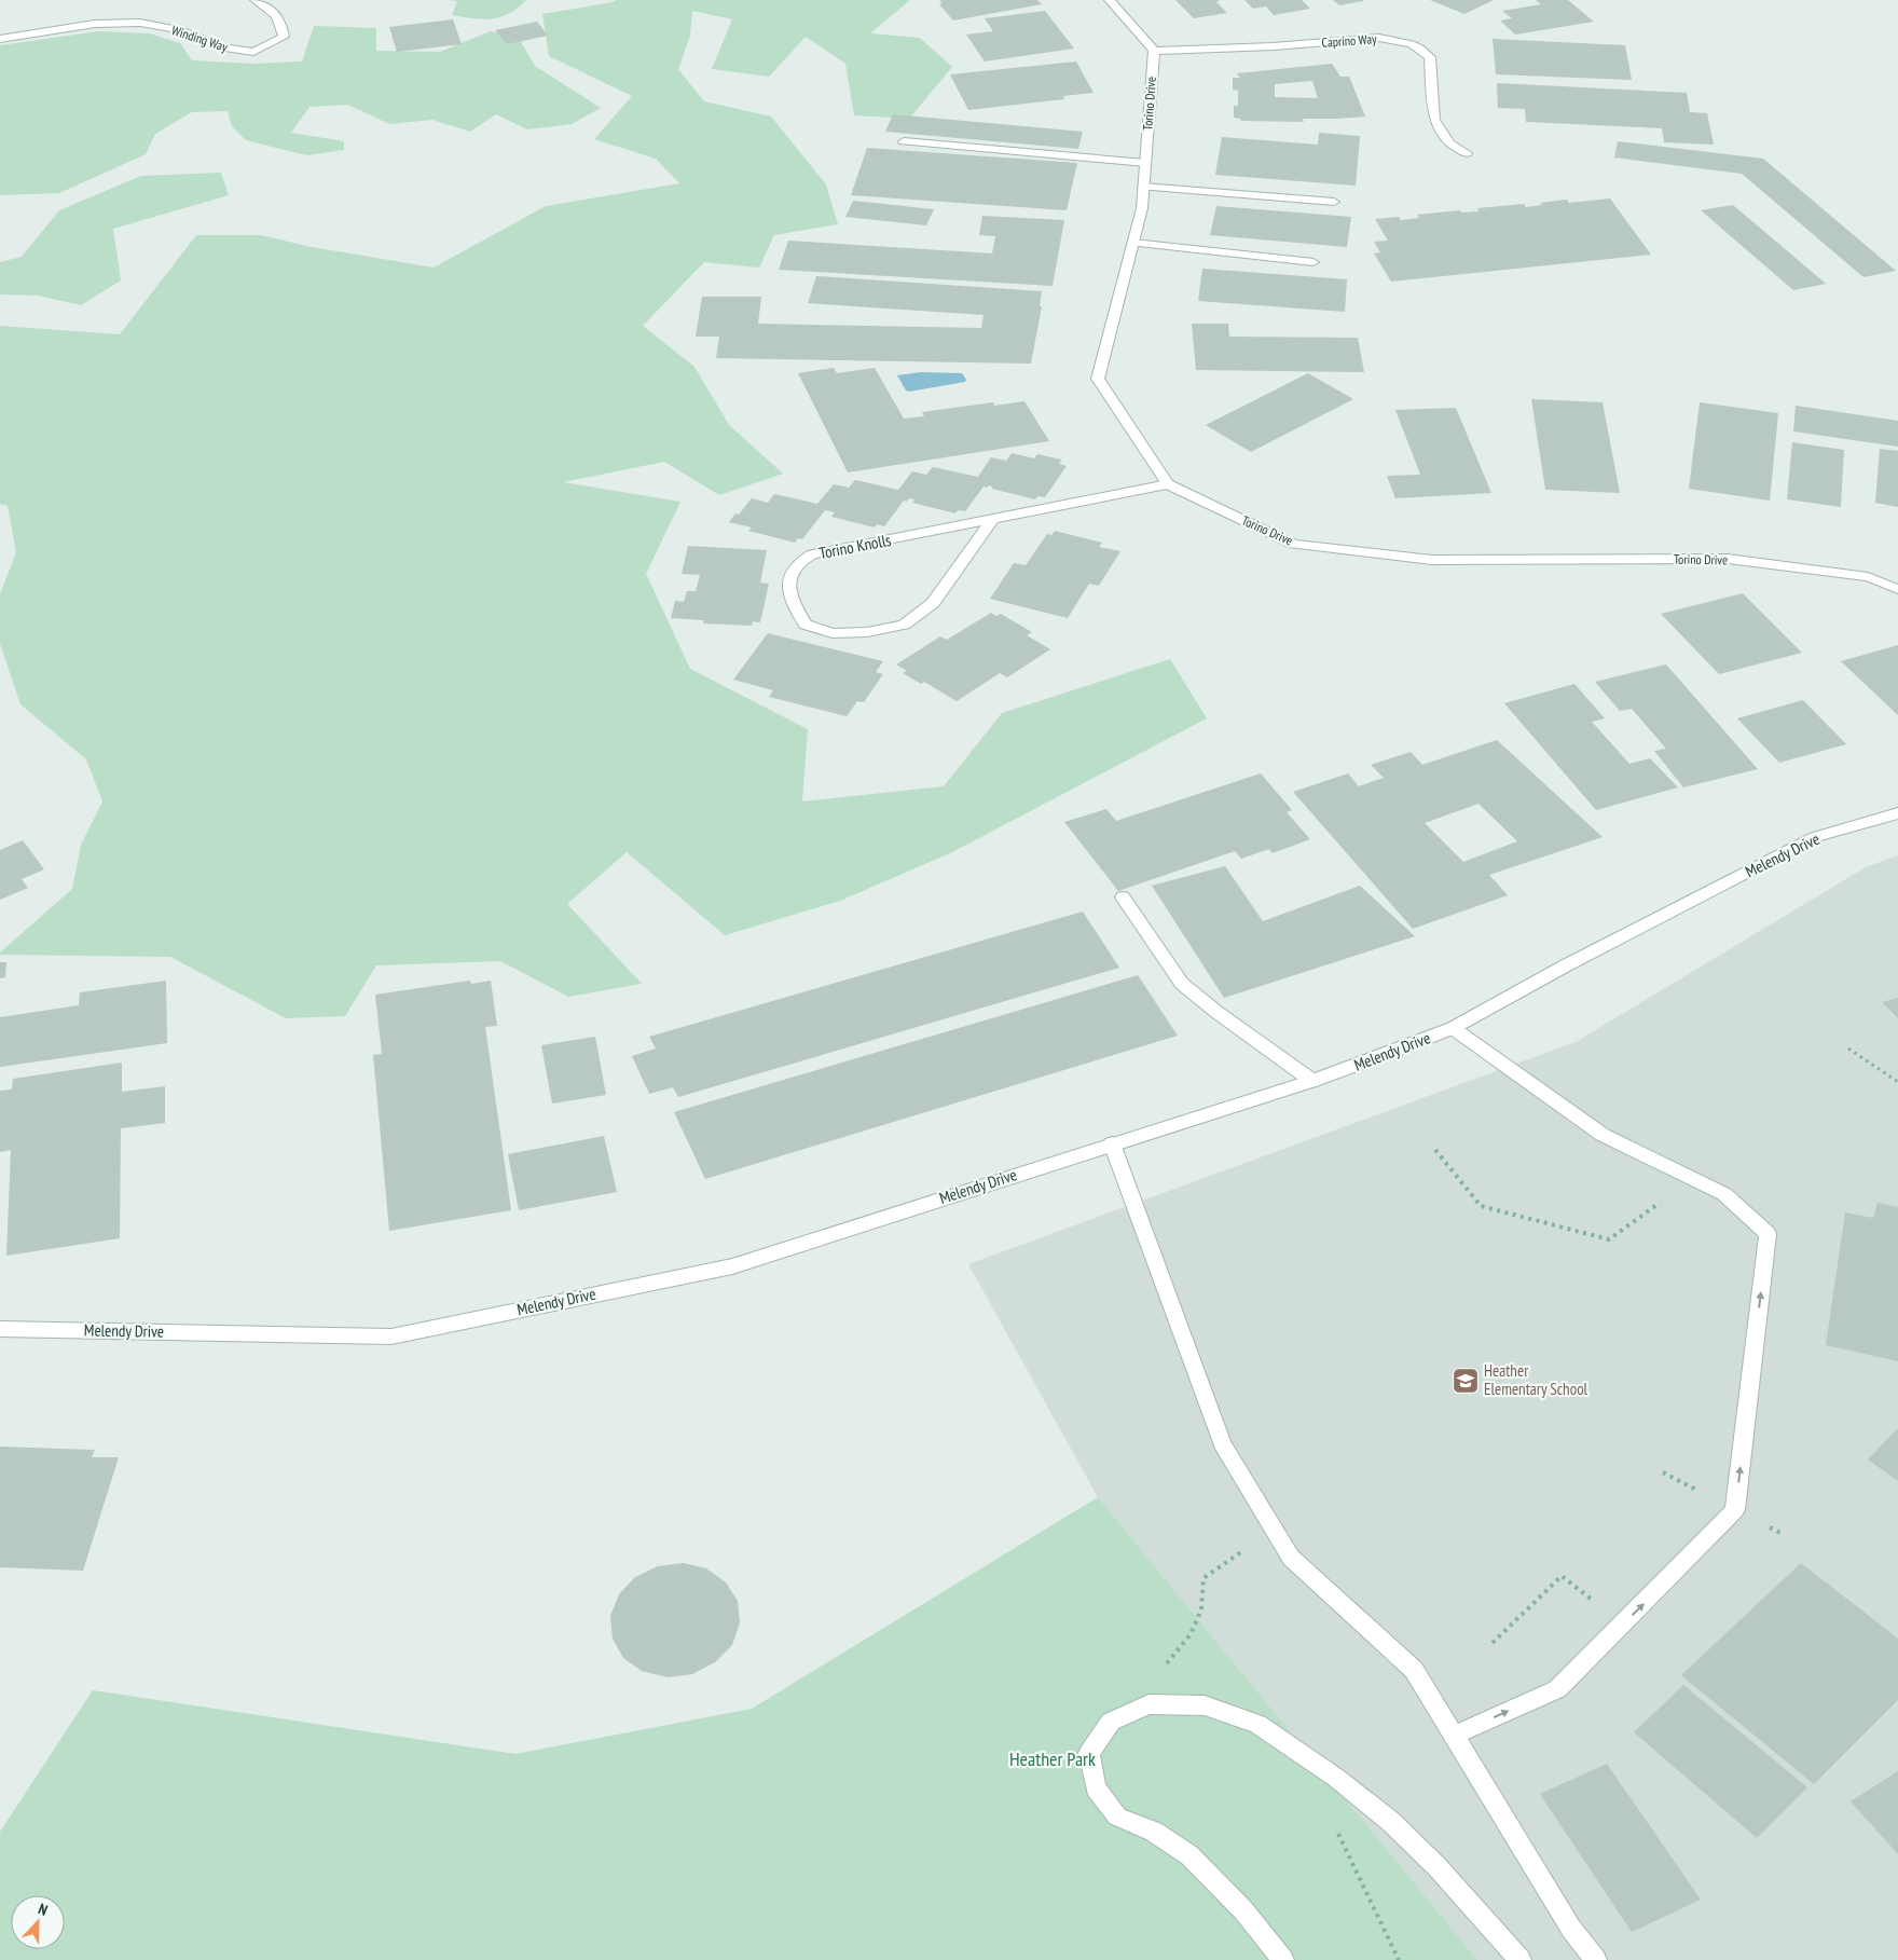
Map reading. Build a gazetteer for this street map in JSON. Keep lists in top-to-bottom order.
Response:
{
  "streets": {
    "street": [
      "Winding Way",
      "Caprino Way",
      "Torino Drive",
      "Torino Knolls",
      "Melendy Drive"
    ]
  },
  "crossings": [
    ["Caprino Way", "Torino Drive"],
    ["Torino Drive", "Torino Knolls"]
  ],
  "parks": ["Heather Park"],
  "places": {
    "school or university": ["Heather Elementary School"]
  },
  "north": "top"
}
